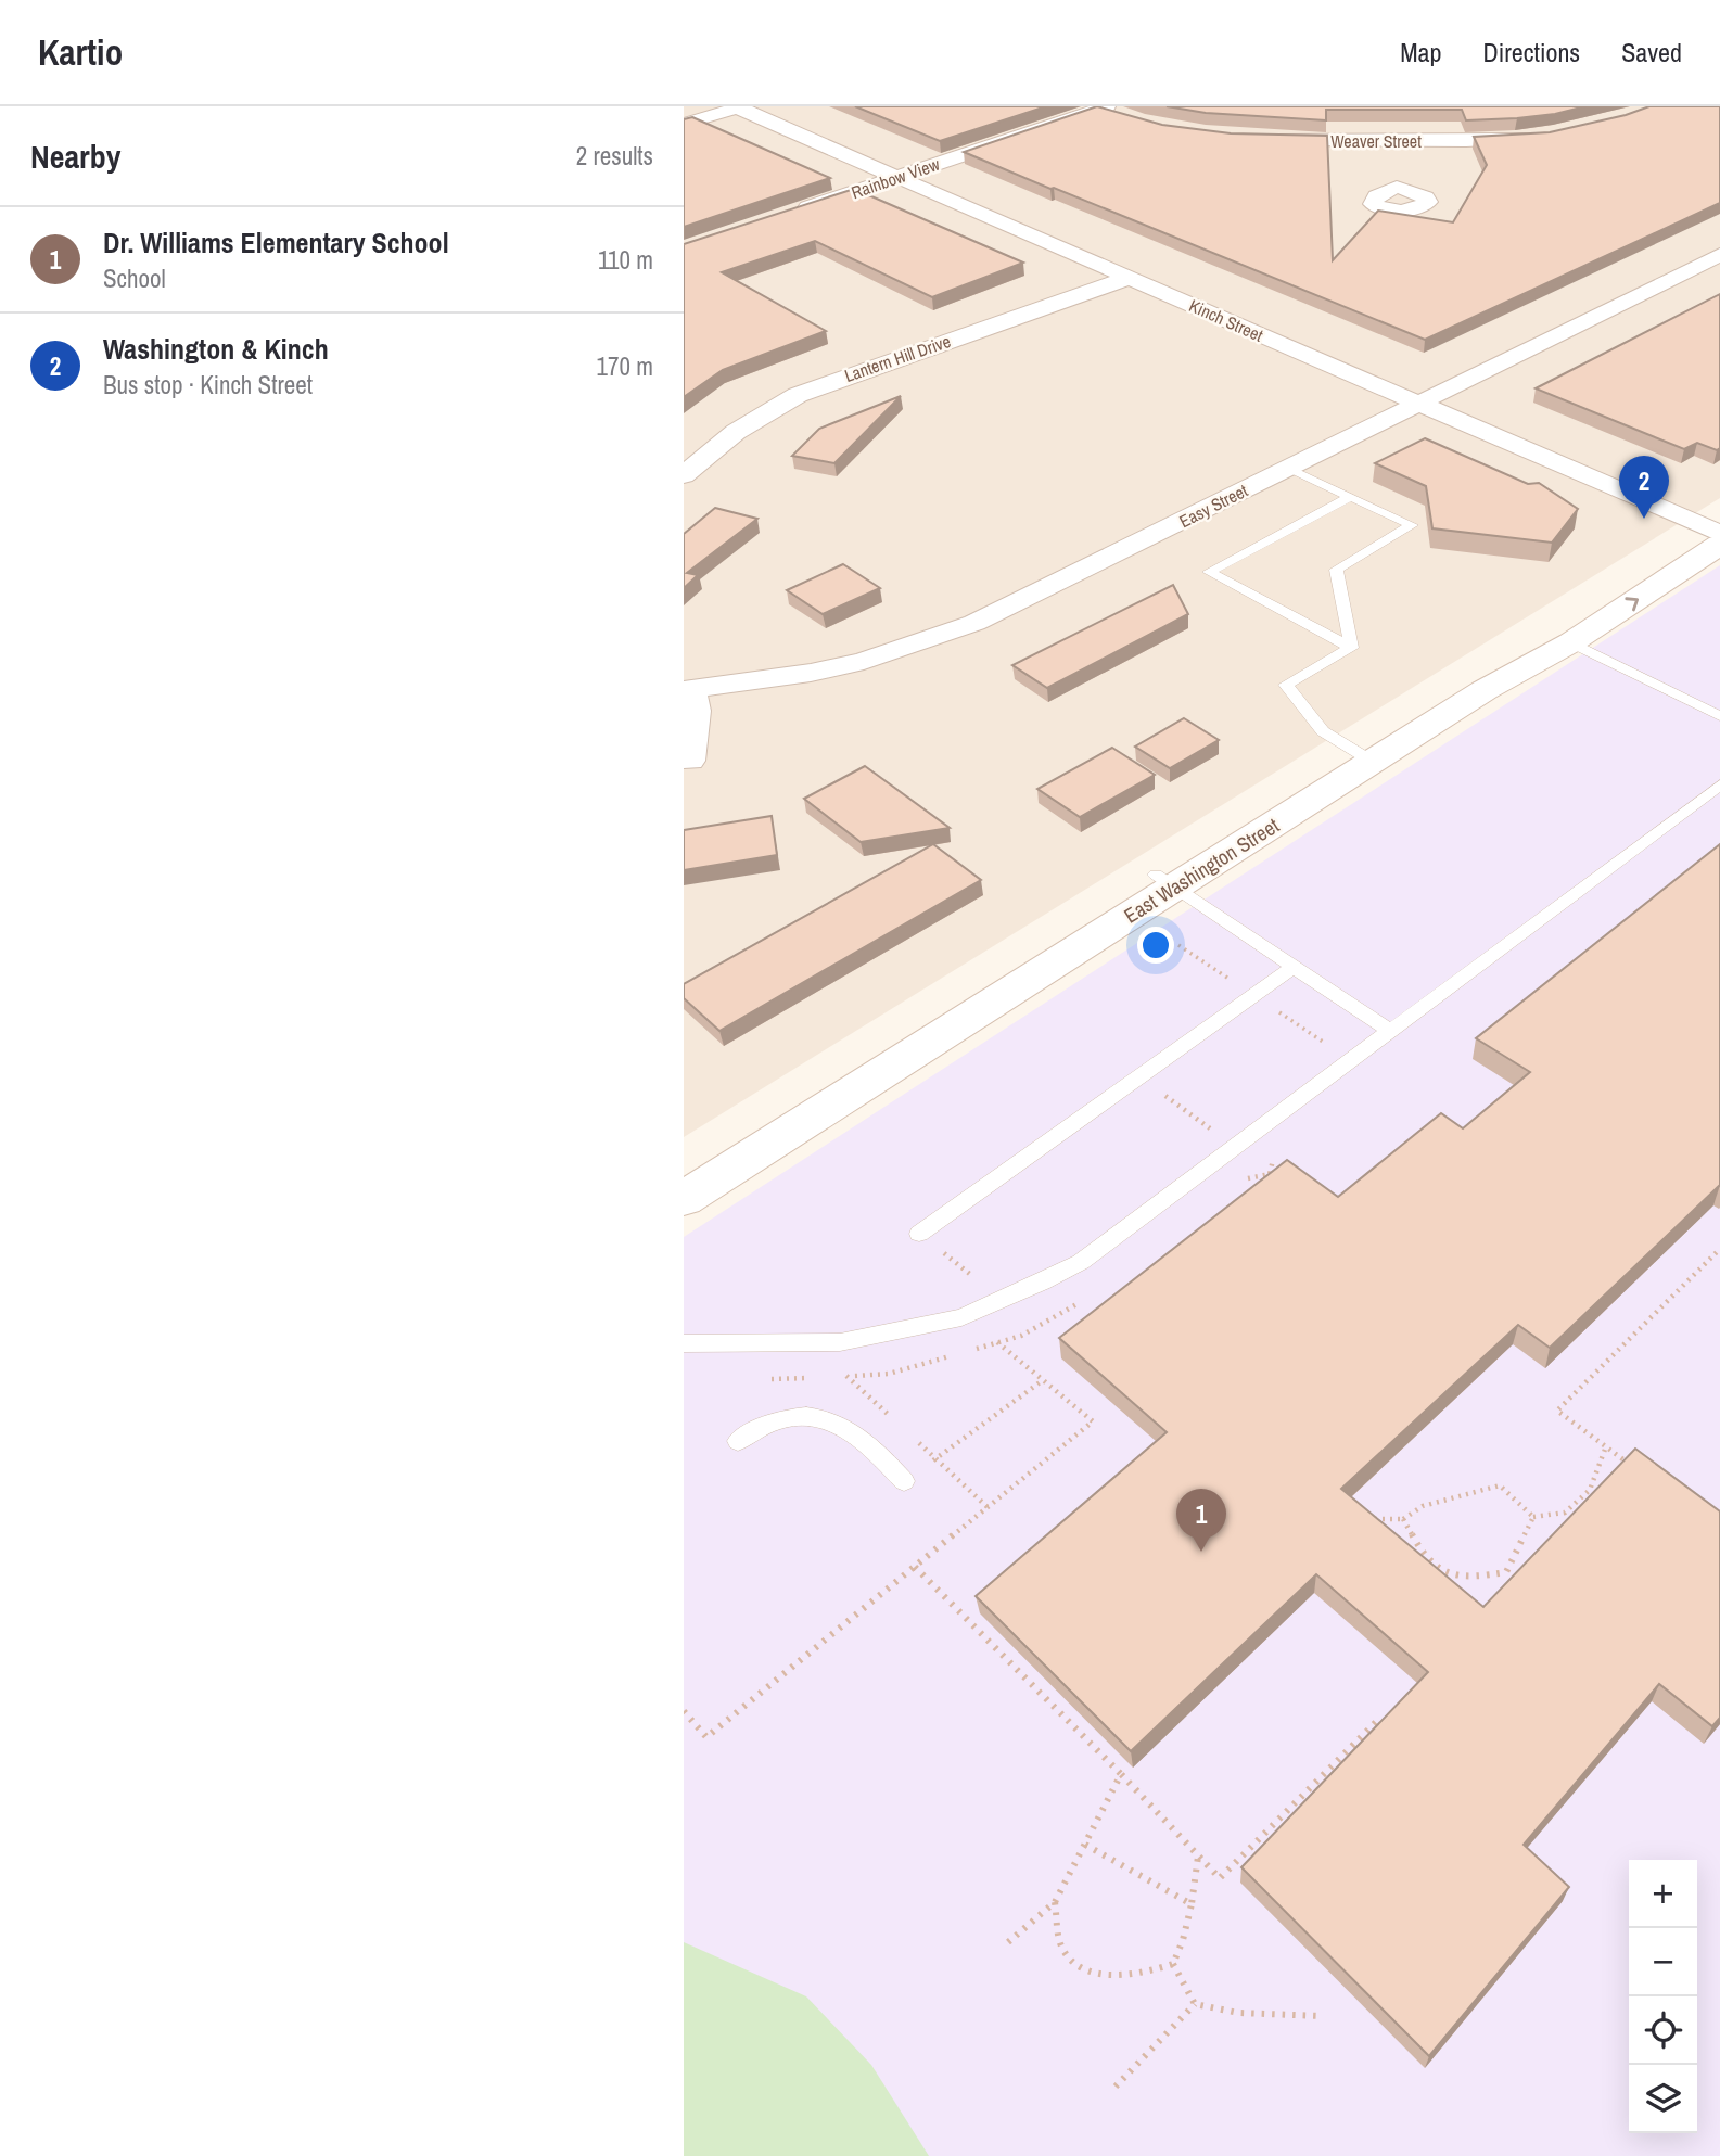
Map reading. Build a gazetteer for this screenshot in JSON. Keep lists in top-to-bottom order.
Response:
{
  "streets": {
    "main road": ["East Washington Street"],
    "street": [
      "Weaver Street",
      "Rainbow View",
      "Kinch Street",
      "Lantern Hill Drive",
      "Easy Street"
    ]
  },
  "crossings": [
    ["Rainbow View", "Kinch Street"],
    ["Kinch Street", "Lantern Hill Drive"],
    ["Kinch Street", "Easy Street"],
    ["Kinch Street", "East Washington Street"]
  ],
  "page": {
    "header": "Kartio",
    "nav": ["Map", "Directions", "Saved"],
    "heading": ["Nearby", "2 results"],
    "list": [
      {
        "mark": "1",
        "name": "Dr. Williams Elementary School",
        "note": "School",
        "value": "110 m"
      },
      {
        "mark": "2",
        "name": "Washington & Kinch",
        "note": "Bus stop · Kinch Street",
        "value": "170 m"
      }
    ],
    "pins": ["2", "1"],
    "map_buttons": ["+", "−"]
  }
}
